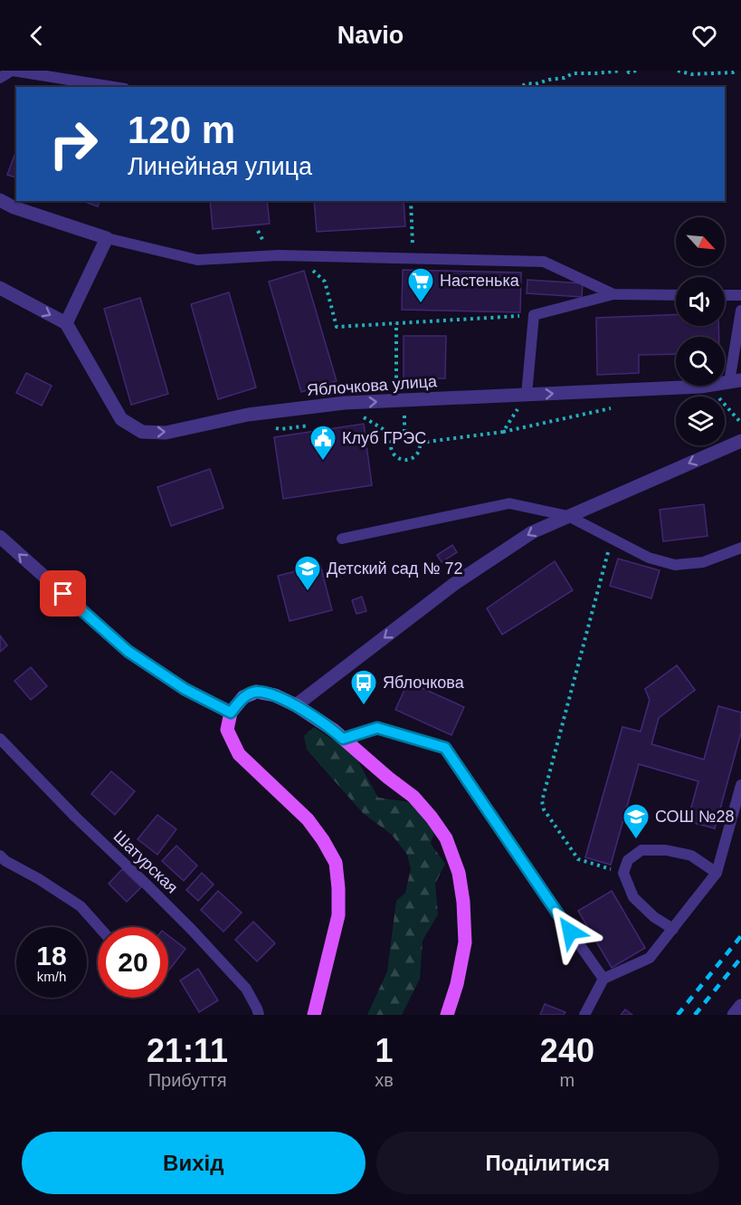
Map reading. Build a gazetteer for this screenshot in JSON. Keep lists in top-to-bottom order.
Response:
{
  "streets": {
    "street": ["Яблочкова улица"],
    "lane": ["Шатурская"]
  },
  "one_way": ["Яблочкова улица"],
  "places": {
    "supermarket": ["Настенька"],
    "public building": ["Клуб ГРЭС"],
    "school or university": ["Детский сад № 72", "СОШ №28"],
    "bus stop": ["Яблочкова"]
  },
  "north": "bottom right",
  "page": {
    "header": "Navio",
    "turn": ["120 m", "Линейная улица"],
    "speed": "18 km/h",
    "limit": "20",
    "eta": [
      "21:11",
      "Прибуття",
      "1",
      "хв",
      "240",
      "m"
    ],
    "buttons": ["Вихід", "Поділитися"]
  }
}
